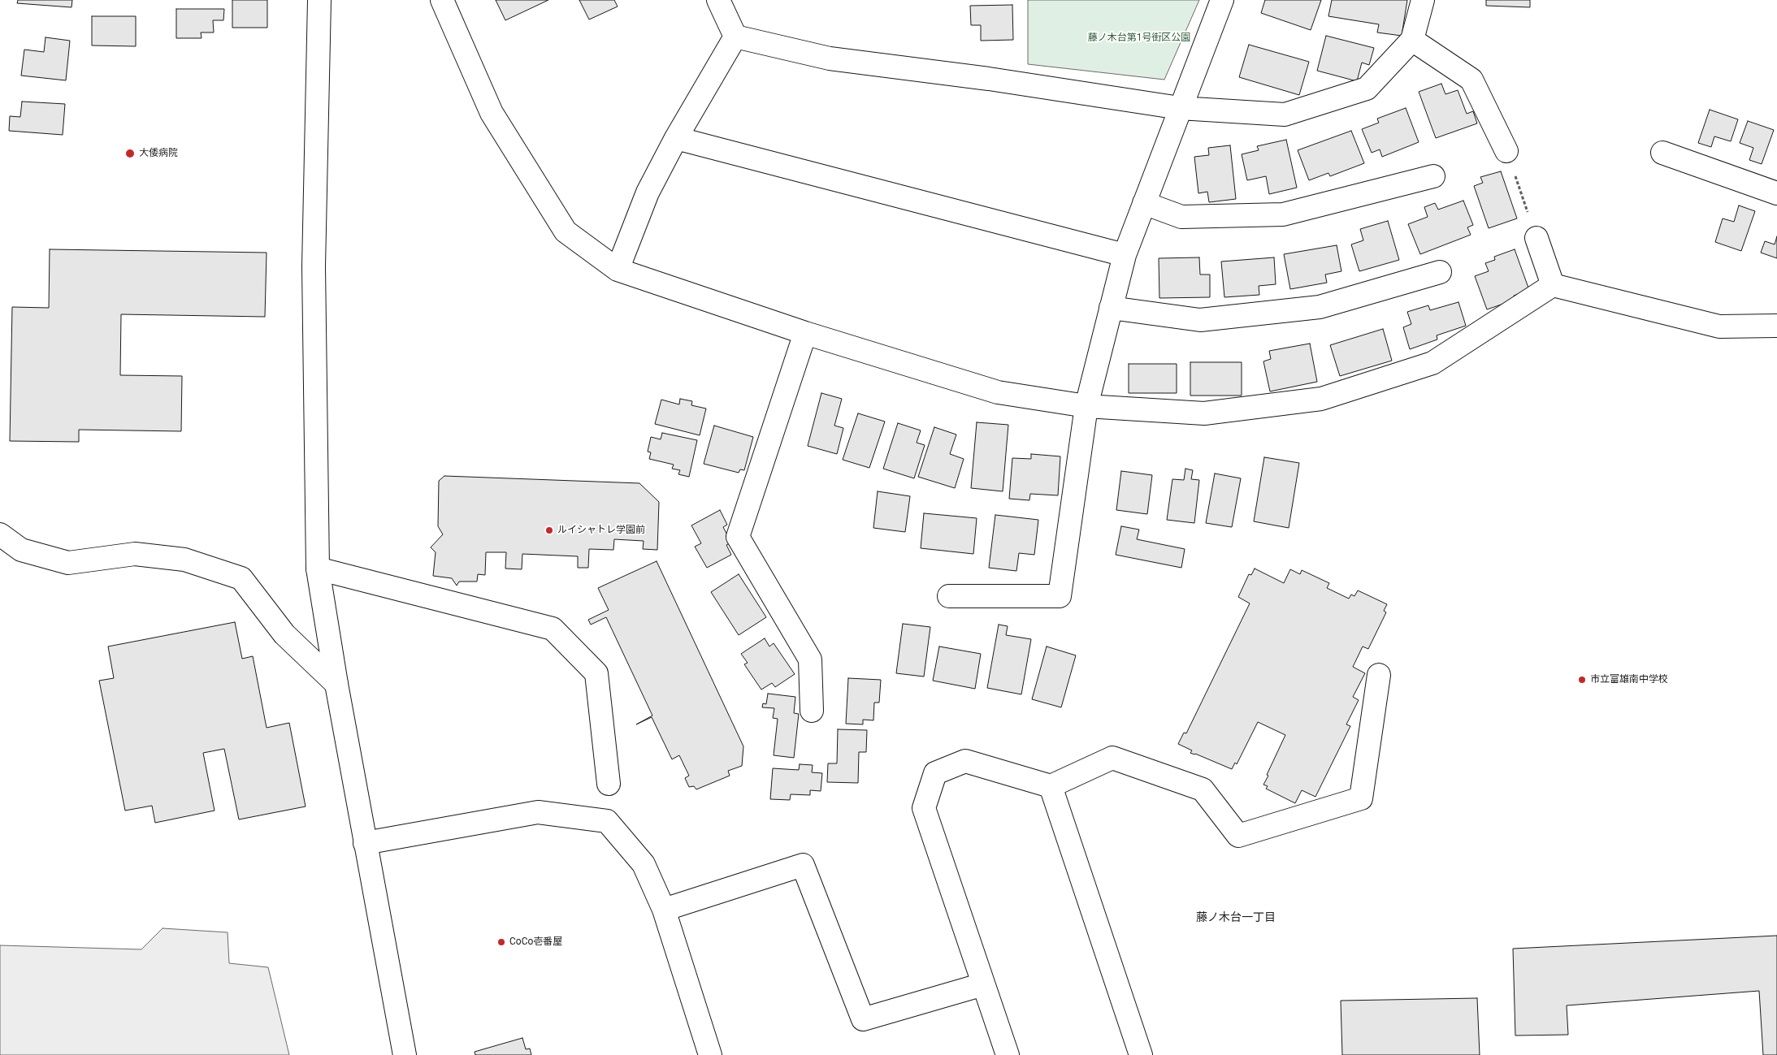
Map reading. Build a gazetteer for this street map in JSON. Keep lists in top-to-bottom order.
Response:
{
  "districts": ["藤ノ木台一丁目"],
  "parks": ["藤ノ木台第1号街区公園"],
  "places": [
    "大倭病院",
    "ルイシャトレ学園前",
    "市立富雄南中学校",
    "CoCo壱番屋"
  ]
}
